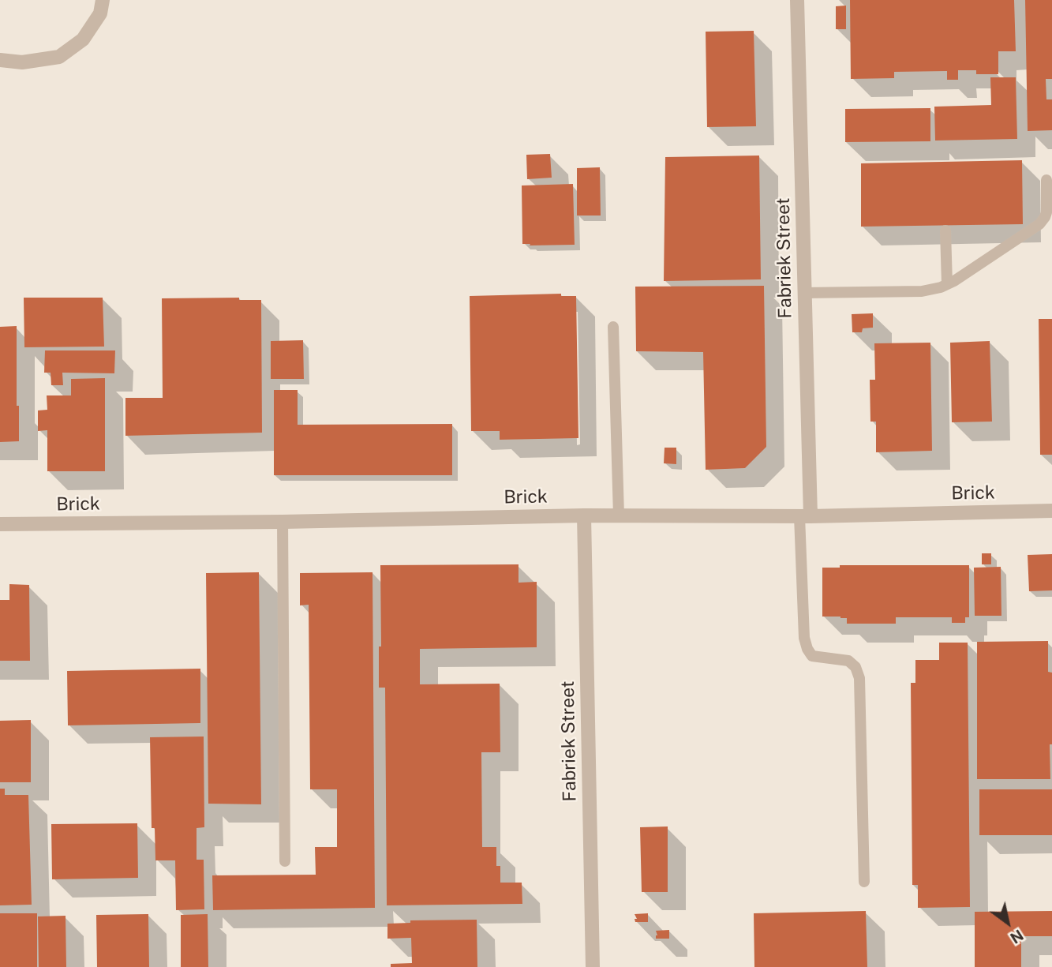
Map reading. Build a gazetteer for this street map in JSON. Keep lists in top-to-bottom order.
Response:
{
  "streets": {
    "street": ["Fabriek Street", "Brick"]
  },
  "crossings": [
    ["Fabriek Street", "Brick"]
  ],
  "north": "bottom right"
}
